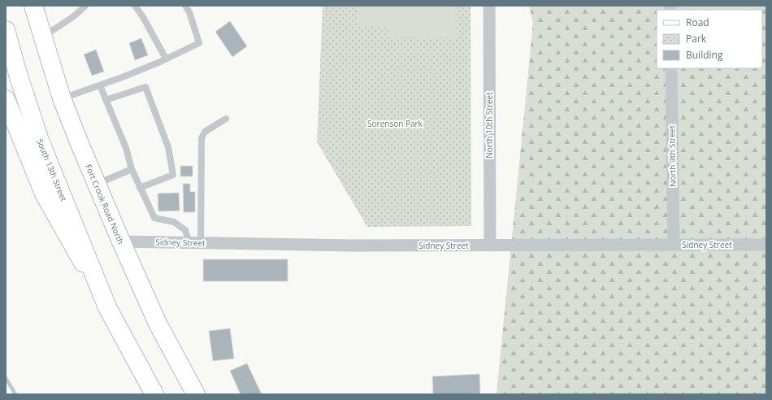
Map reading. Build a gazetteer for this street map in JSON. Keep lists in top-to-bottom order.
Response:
{
  "streets": {
    "main road": ["South 13th Street", "Fort Crook Road North"],
    "street": ["North 10th Street", "North 9th Street", "Sidney Street"]
  },
  "crossings": [
    ["North 10th Street", "Sidney Street"],
    ["North 9th Street", "Sidney Street"],
    ["Fort Crook Road North", "Sidney Street"]
  ],
  "parks": ["Sorenson Park"],
  "legend": ["Road", "Park", "Building"]
}
